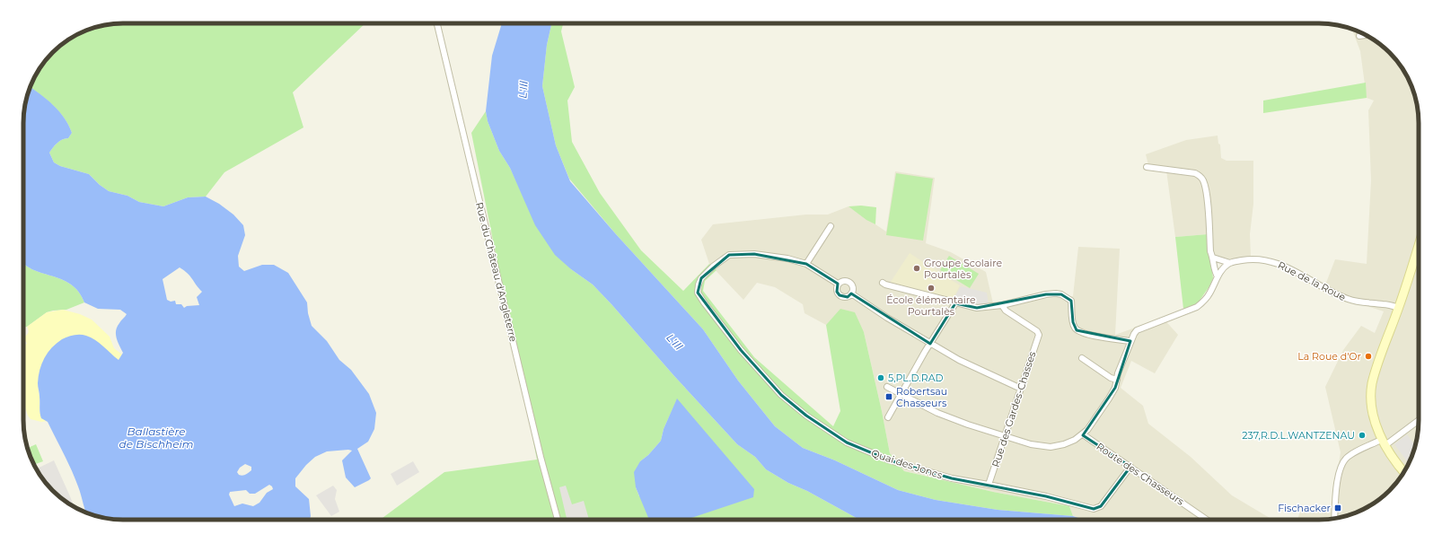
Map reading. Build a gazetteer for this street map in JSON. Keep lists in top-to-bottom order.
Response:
{
  "streets": {
    "street": [
      "Rue du Château d'Angleterre",
      "Rue de la Roue",
      "Rue des Gardes-Chasses",
      "Quai des Joncs",
      "Route des Chasseurs"
    ]
  },
  "crossings": [
    ["Rue des Gardes-Chasses", "Quai des Joncs"],
    ["Quai des Joncs", "Route des Chasseurs"]
  ],
  "water": ["L'Ill", "Ballastière de Bischheim"],
  "places": {
    "other": [
      "Groupe Scolaire Pourtalès",
      "École élémentaire Pourtalès",
      "La Roue d'Or",
      "5,PL.D.RAD",
      "237,R.D.L.WANTZENAU"
    ],
    "transit": ["Robertsau Chasseurs", "Fischacker"]
  }
}
